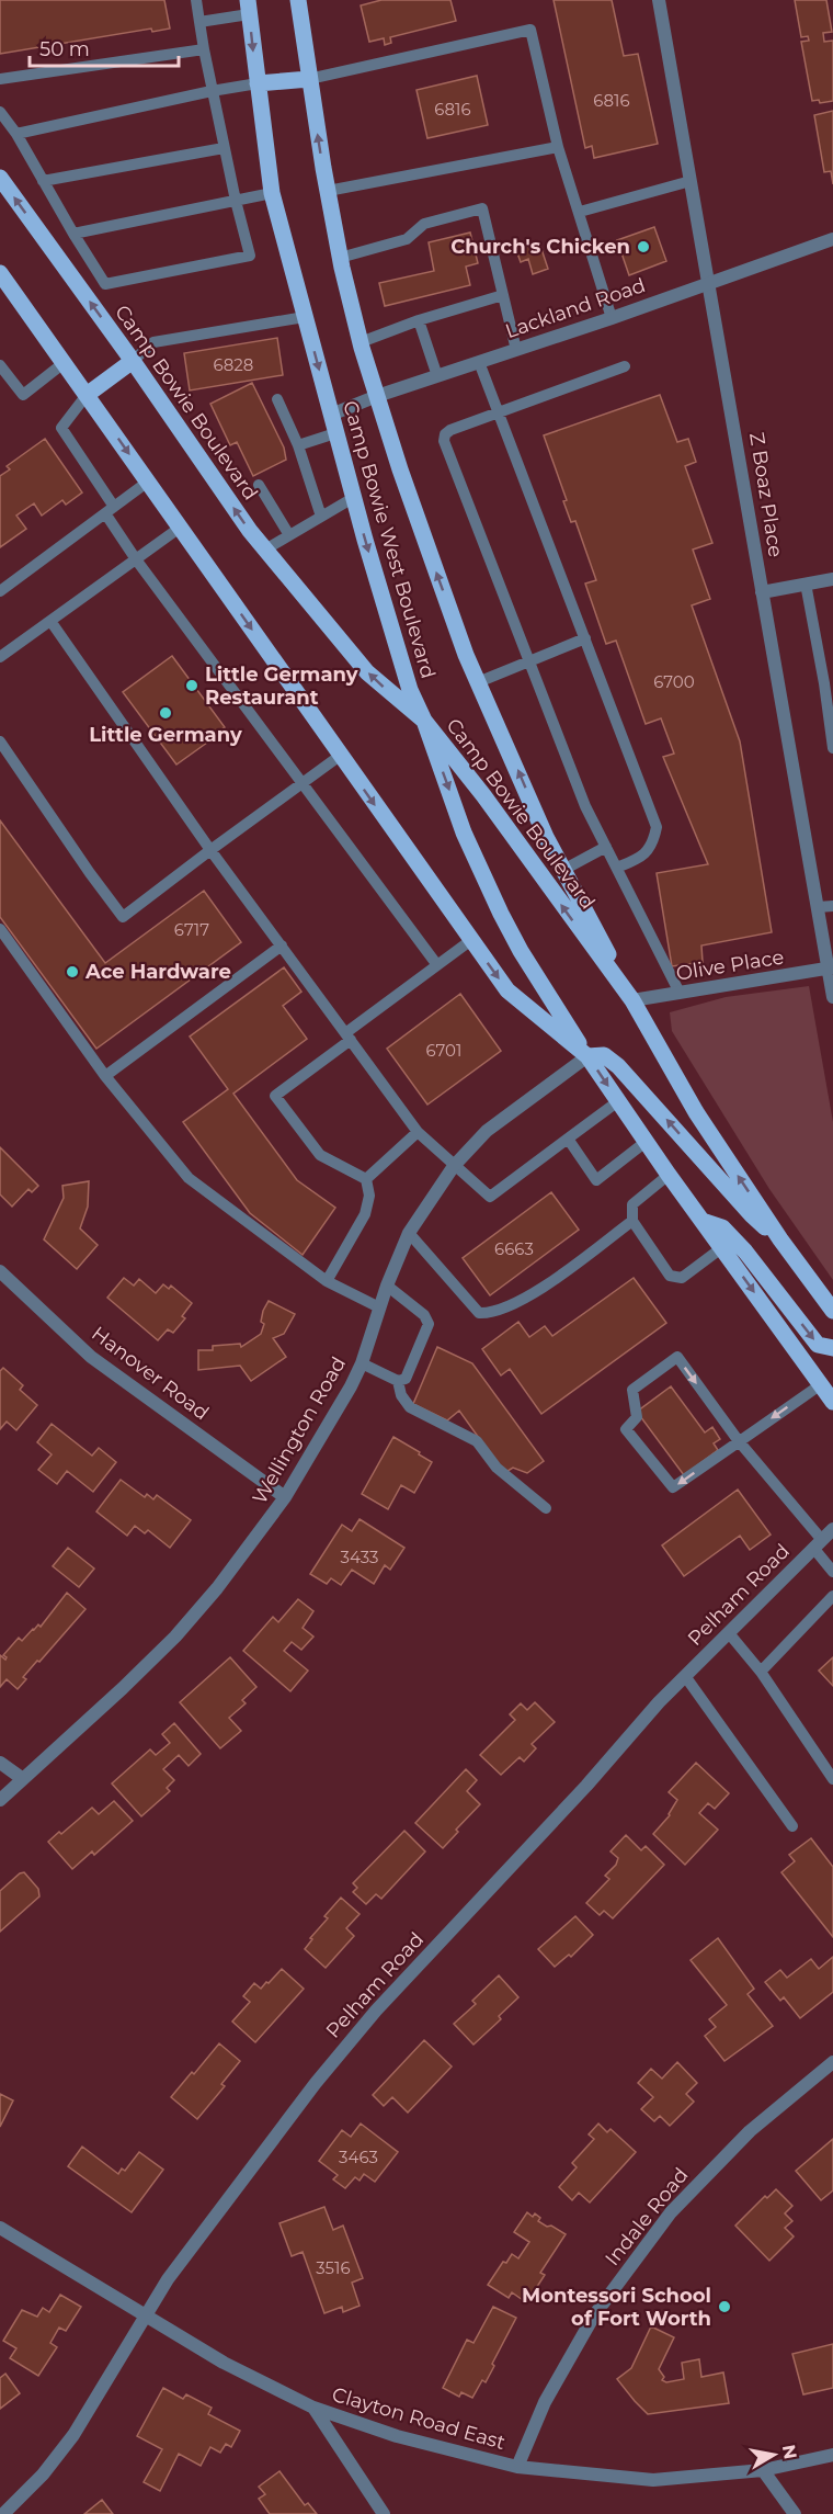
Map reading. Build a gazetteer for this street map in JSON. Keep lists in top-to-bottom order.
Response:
{
  "streets": {
    "main road": ["Camp Bowie Boulevard", "Camp Bowie West Boulevard"],
    "street": [
      "Lackland Road",
      "Z Boaz Place",
      "Olive Place",
      "Hanover Road",
      "Wellington Road",
      "Pelham Road",
      "Indale Road",
      "Clayton Road East"
    ]
  },
  "crossings": [
    ["Lackland Road", "Z Boaz Place"],
    ["Lackland Road", "Camp Bowie West Boulevard"],
    ["Camp Bowie Boulevard", "Camp Bowie West Boulevard"],
    ["Camp Bowie Boulevard", "Olive Place"],
    ["Z Boaz Place", "Olive Place"],
    ["Camp Bowie West Boulevard", "Olive Place"],
    ["Camp Bowie West Boulevard", "Wellington Road"],
    ["Hanover Road", "Wellington Road"],
    ["Pelham Road", "Clayton Road East"],
    ["Indale Road", "Clayton Road East"]
  ],
  "places": [
    "Church's Chicken",
    "Little Germany Restaurant",
    "Little Germany",
    "Ace Hardware",
    "Montessori School of Fort Worth"
  ],
  "house_numbers": [
    "6816",
    "6816",
    "6828",
    "6700",
    "6717",
    "6701",
    "6663",
    "3433",
    "3463",
    "3516"
  ],
  "scale_bar": "50 m",
  "north": "right"
}
